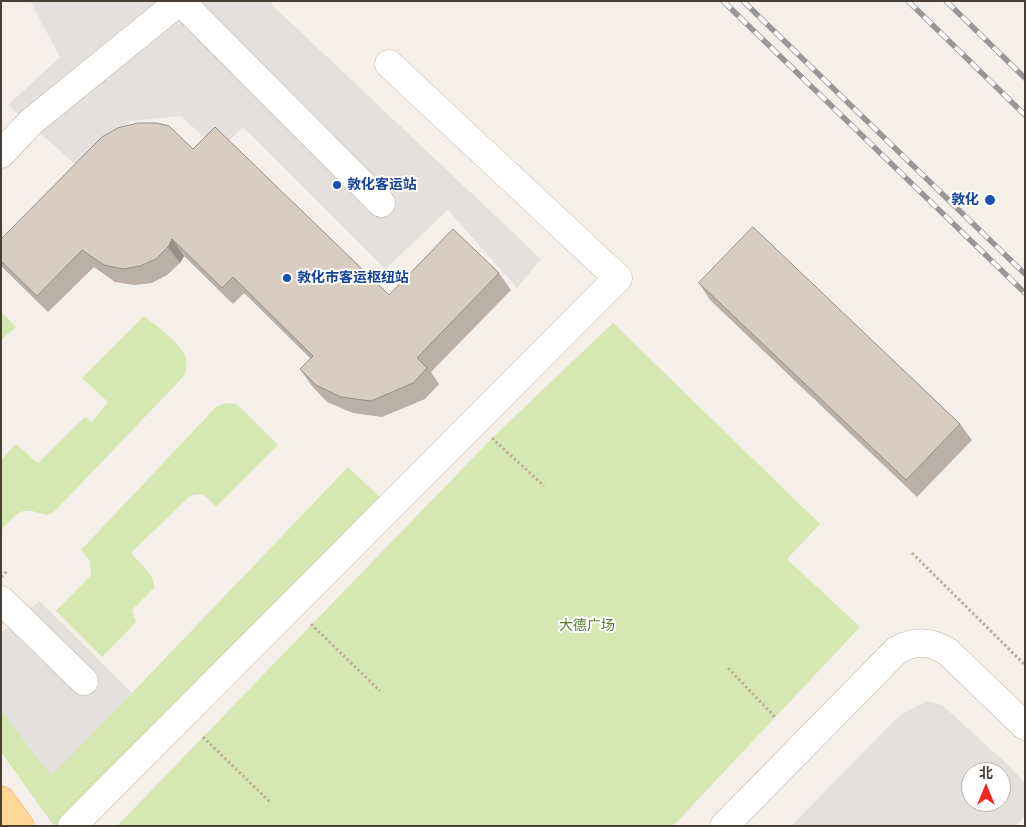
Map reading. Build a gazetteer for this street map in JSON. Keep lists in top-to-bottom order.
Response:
{
  "parks": ["大德广场"],
  "places": ["敦化客运站", "敦化", "敦化市客运枢纽站"],
  "north": "top"
}
